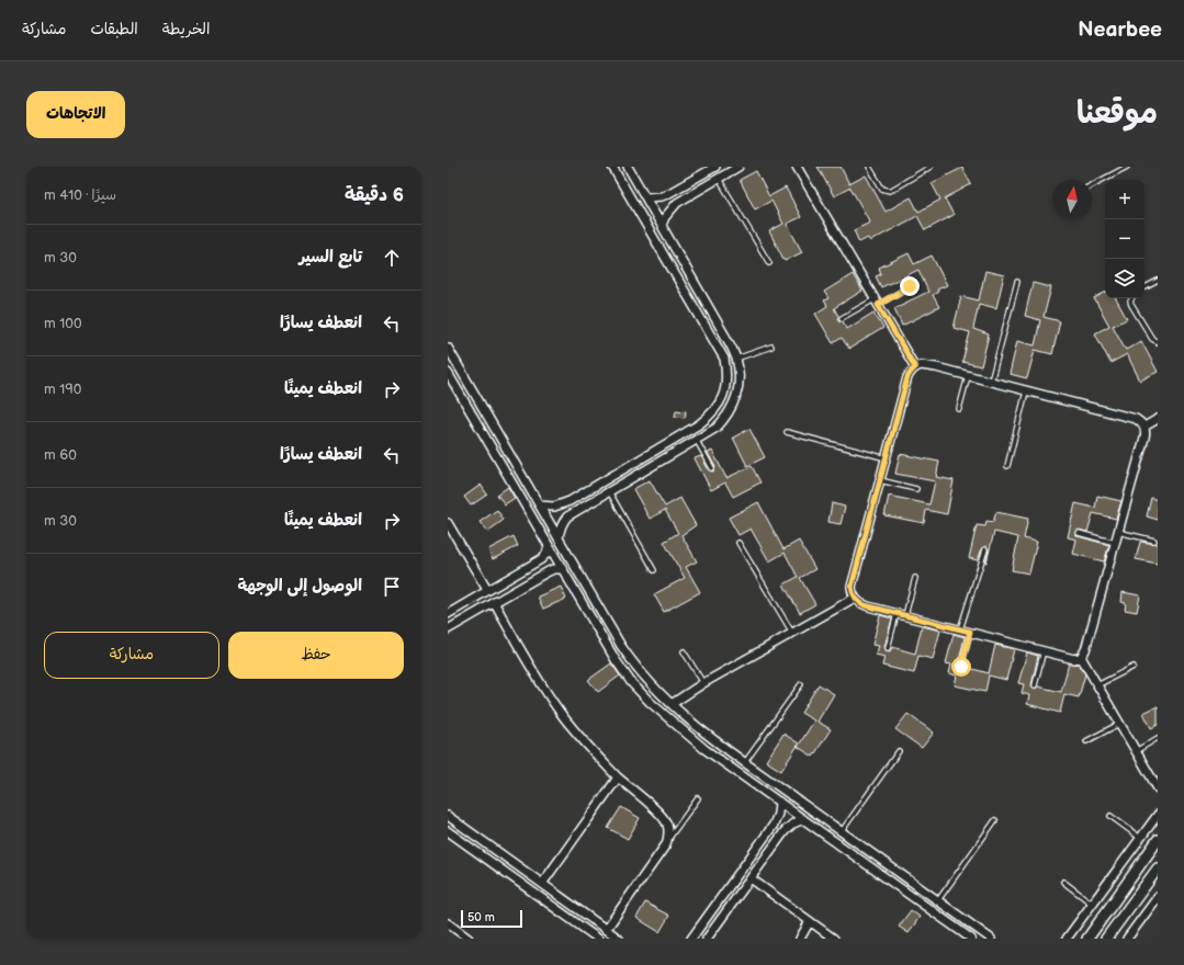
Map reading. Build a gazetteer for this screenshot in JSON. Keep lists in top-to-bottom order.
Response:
{
  "scale_bar": "50 m",
  "north": "top",
  "page": {
    "header": "Nearbee",
    "nav": ["الخريطة", "الطبقات", "مشاركة"],
    "title": "موقعنا",
    "buttons": [
      "الاتجاهات",
      ["حفظ", "مشاركة"]
    ],
    "heading": ["6 دقيقة", "سيرًا · 410 m"],
    "map_buttons": ["+", "−"],
    "list": [
      ["تابع السير", "30 m"],
      ["انعطف يسارًا", "100 m"],
      ["انعطف يمينًا", "190 m"],
      ["انعطف يسارًا", "60 m"],
      ["انعطف يمينًا", "30 m"],
      "الوصول إلى الوجهة"
    ],
    "scale": "50 m"
  }
}
